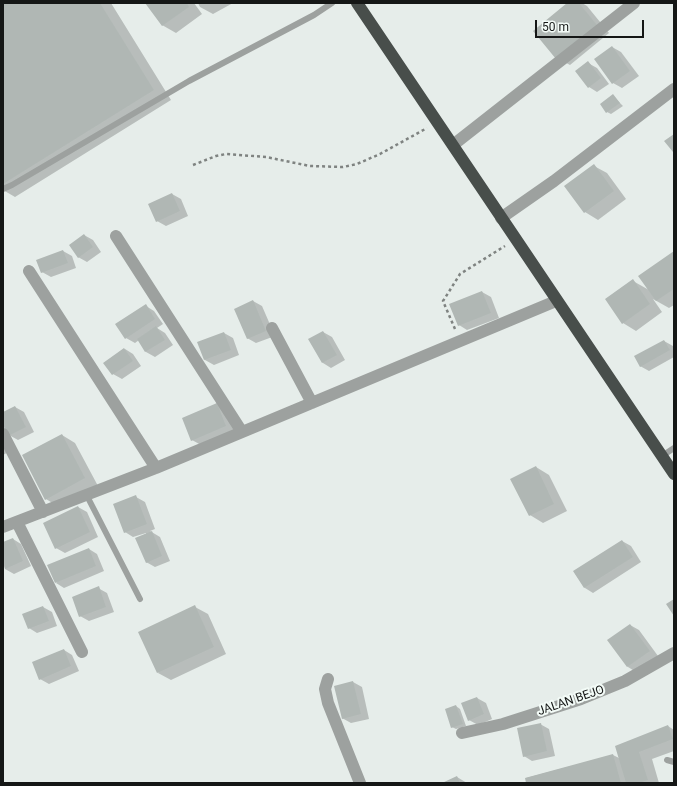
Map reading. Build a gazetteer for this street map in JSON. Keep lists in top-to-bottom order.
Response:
{
  "streets": {
    "street": ["JALAN BEJO"]
  },
  "scale_bar": "50 m"
}
